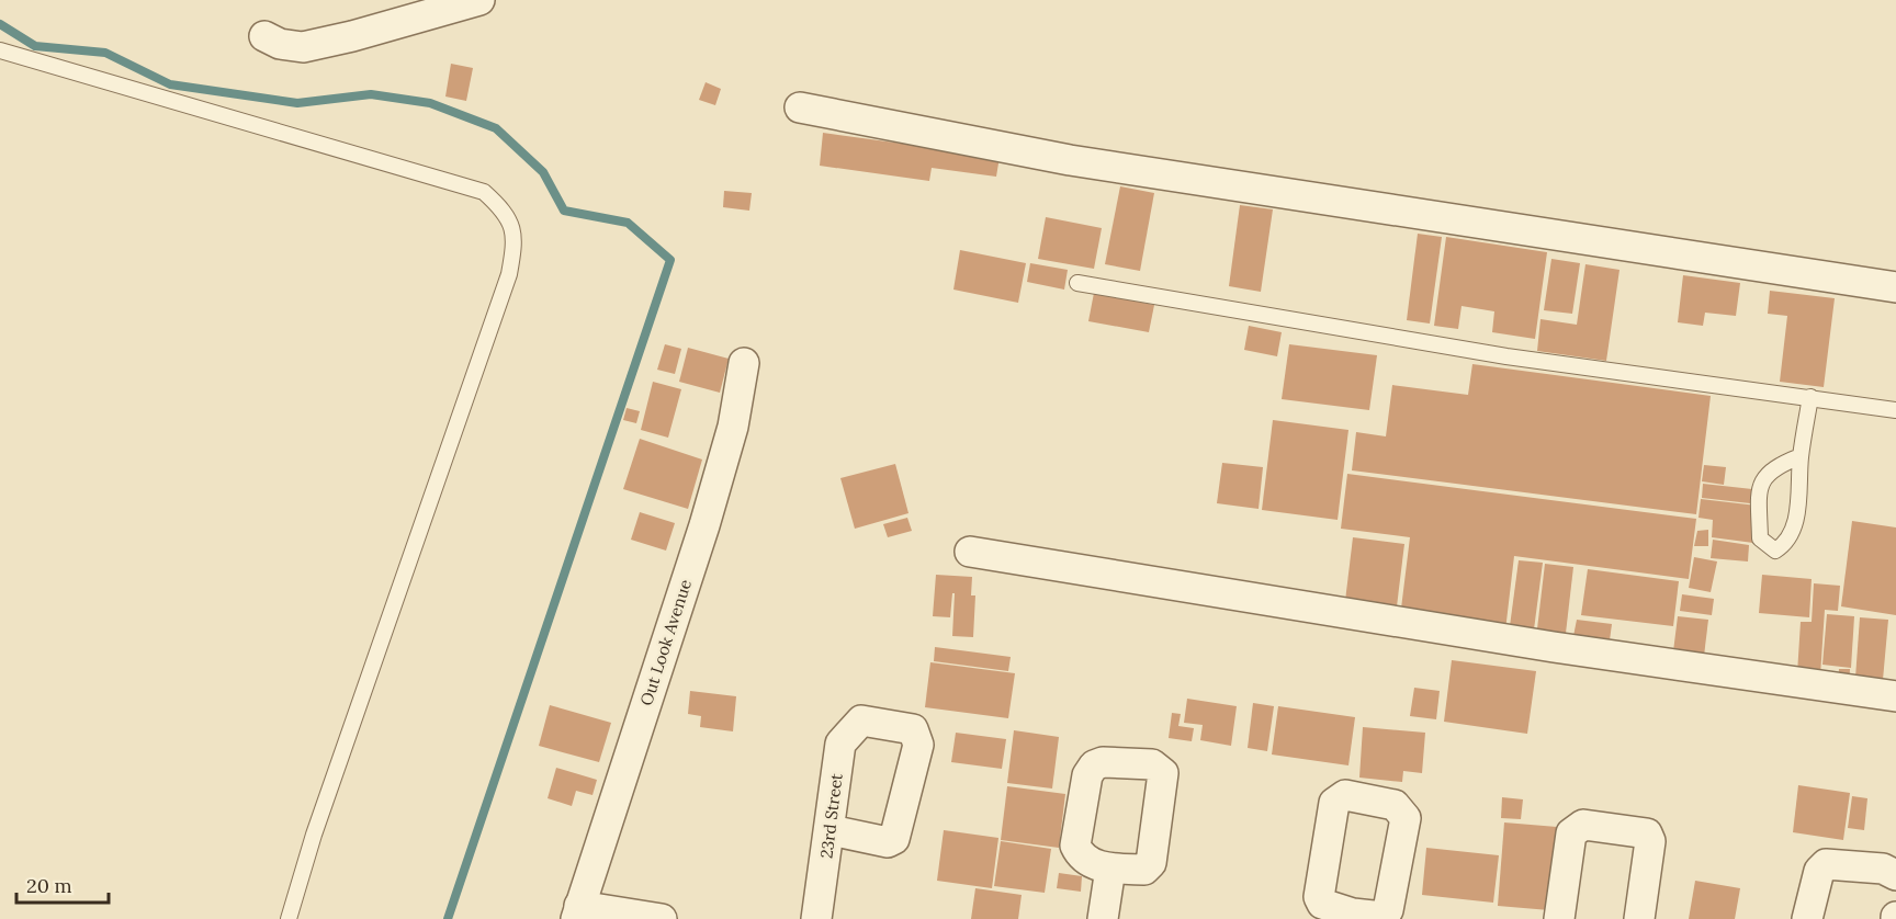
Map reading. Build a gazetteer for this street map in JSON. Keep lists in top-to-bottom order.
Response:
{
  "streets": {
    "street": ["Out Look Avenue", "23rd Street"]
  },
  "scale_bar": "20 m"
}
